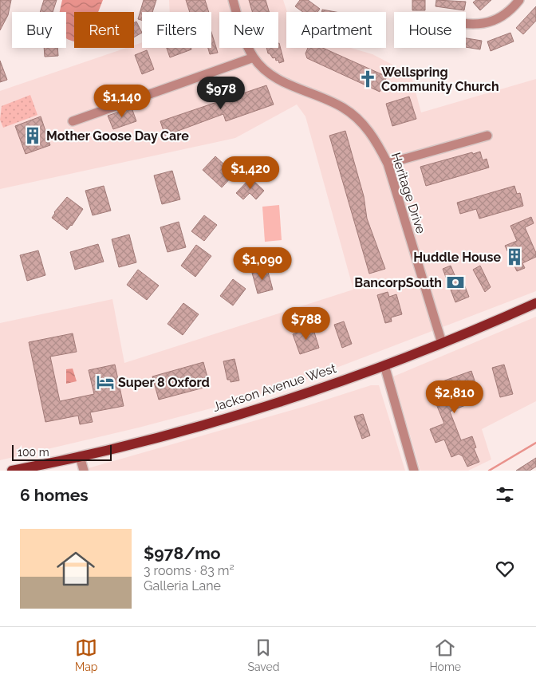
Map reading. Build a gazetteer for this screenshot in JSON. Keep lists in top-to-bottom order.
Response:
{
  "streets": {
    "main road": ["Jackson Avenue West"],
    "street": ["Heritage Drive"]
  },
  "crossings": [
    ["Heritage Drive", "Jackson Avenue West"]
  ],
  "places": {
    "church": ["Wellspring Community Church"],
    "building": ["Mother Goose Day Care", "Huddle House"],
    "bank": ["BancorpSouth"],
    "hotel": ["Super 8 Oxford"]
  },
  "scale_bar": "100 m",
  "page": {
    "chip": [
      "Buy",
      "Rent",
      "Filters",
      "New",
      "Apartment",
      "House"
    ],
    "price": [
      "$978",
      "$1,140",
      "$1,420",
      "$1,090",
      "$788",
      "$2,810"
    ],
    "scale": "100 m",
    "heading": "6 homes",
    "list": [
      {
        "name": "$978/mo",
        "note": "3 rooms · 83 m² · Galleria Lane"
      }
    ],
    "tabs": ["Map", "Saved", "Home"]
  }
}
